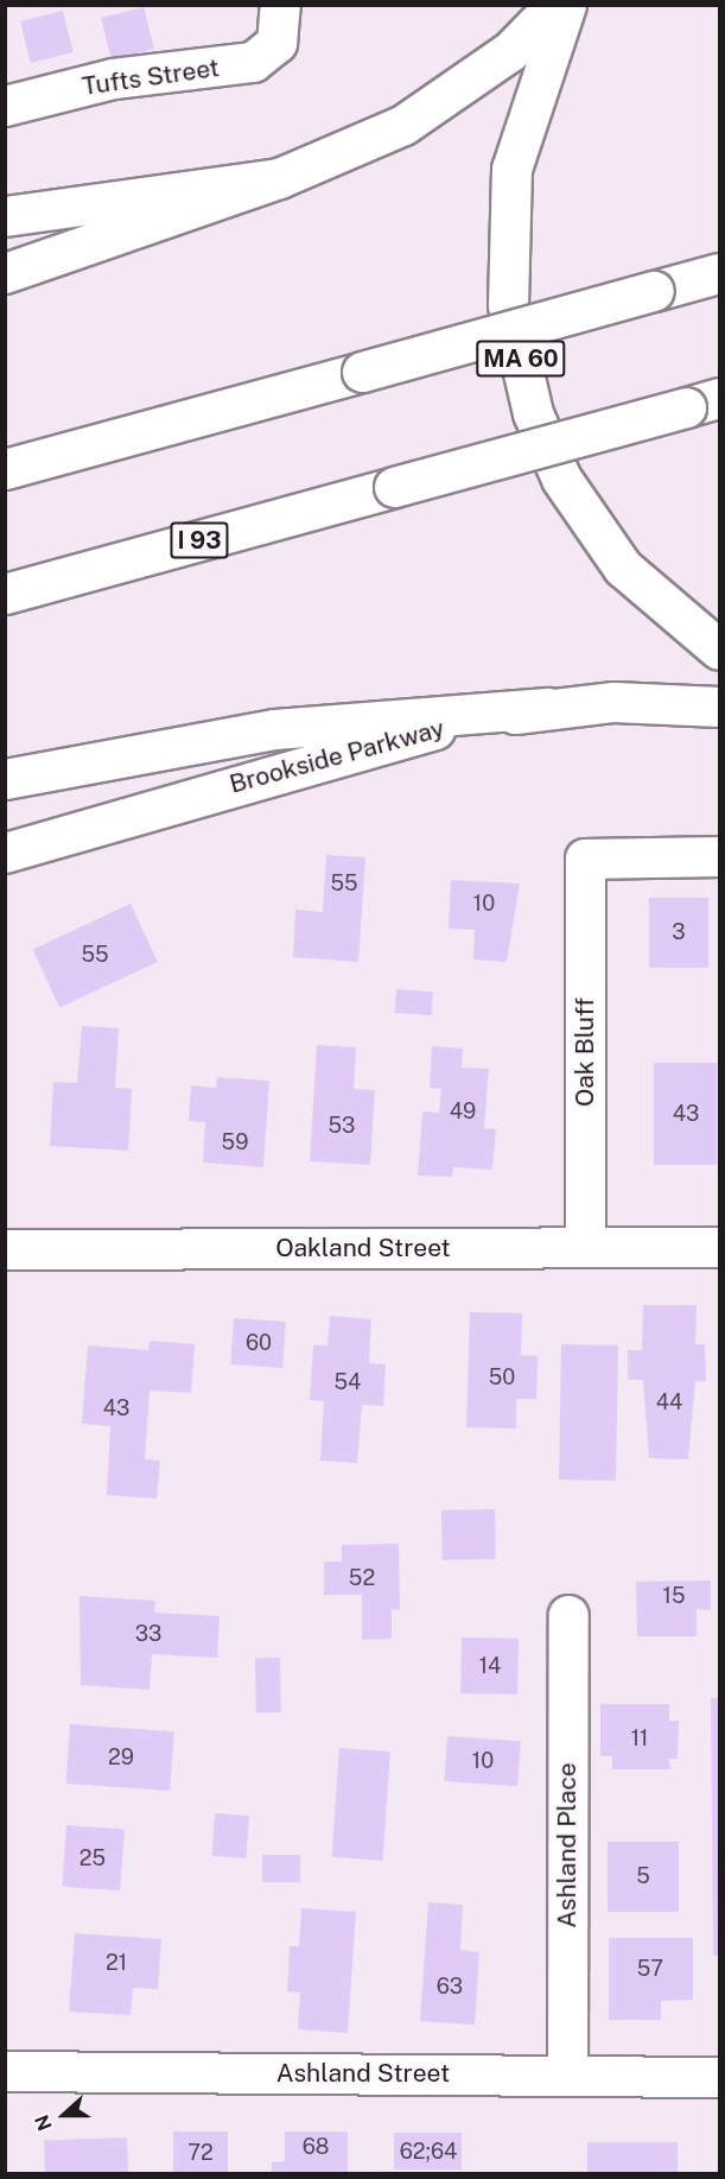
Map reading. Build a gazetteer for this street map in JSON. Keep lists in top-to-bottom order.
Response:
{
  "streets": {
    "main road": [
      "Tufts Street",
      "MA 60",
      "I 93",
      "Brookside Parkway",
      "Oak Bluff",
      "Oakland Street",
      "Ashland Place",
      "Ashland Street"
    ]
  },
  "crossings": [
    ["Oak Bluff", "Oakland Street"],
    ["Ashland Place", "Ashland Street"]
  ],
  "house_numbers": [
    "55",
    "10",
    "3",
    "55",
    "49",
    "43",
    "53",
    "59",
    "60",
    "50",
    "54",
    "44",
    "43",
    "52",
    "15",
    "33",
    "14",
    "11",
    "29",
    "10",
    "25",
    "5",
    "21",
    "57",
    "63",
    "68",
    "62;64",
    "72"
  ],
  "north": "left"
}
